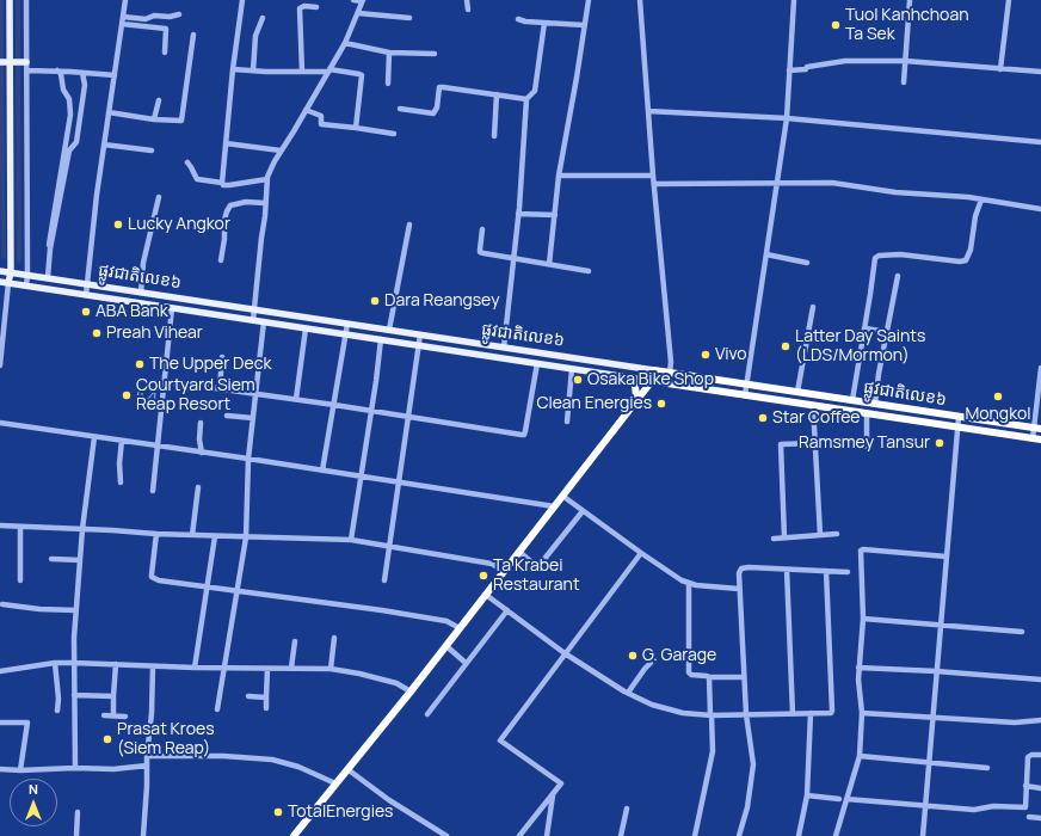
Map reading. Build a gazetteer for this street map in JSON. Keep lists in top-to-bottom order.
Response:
{
  "streets": {
    "highway": ["ផ្លូវជាតិលេខ៦"]
  },
  "places": [
    "Tuol Kanhchoan Ta Sek",
    "Lucky Angkor",
    "Dara Reangsey",
    "ABA Bank",
    "Preah Vihear",
    "Latter Day Saints (LDS/Mormon)",
    "Vivo",
    "The Upper Deck",
    "Osaka Bike Shop",
    "Courtyard Siem Reap Resort",
    "Mongkol",
    "Clean Energies",
    "Star Coffee",
    "Ramsmey Tansur",
    "Ta Krabei Restaurant",
    "G. Garage",
    "Prasat Kroes (Siem Reap)",
    "TotalEnergies"
  ],
  "north": "top"
}
